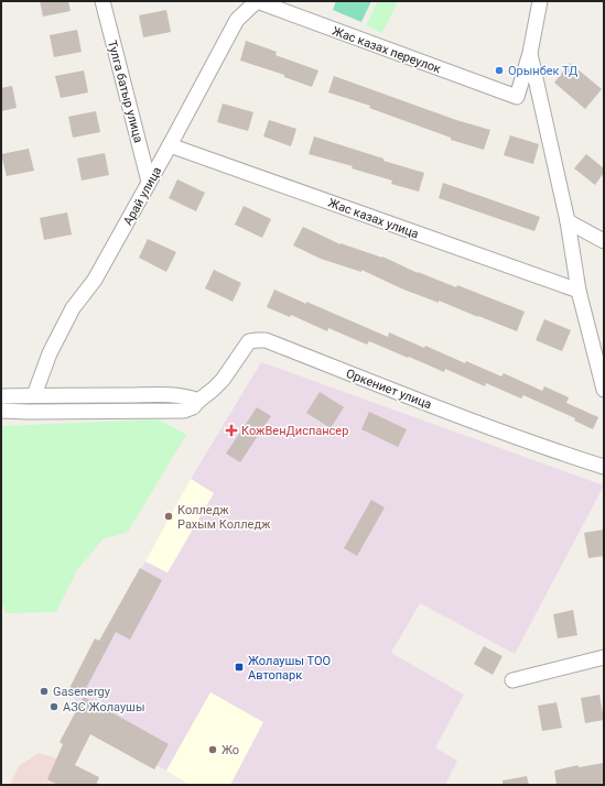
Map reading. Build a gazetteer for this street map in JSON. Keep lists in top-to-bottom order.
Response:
{
  "streets": {
    "street": [
      "Жас казах переулок",
      "Тулга батыр улица",
      "Арай улица",
      "Жас казах улица",
      "Оркениет улица"
    ]
  },
  "crossings": [
    ["Жас казах переулок", "Арай улица"],
    ["Тулга батыр улица", "Арай улица"],
    ["Арай улица", "Жас казах улица"]
  ],
  "places": {
    "other": [
      "Орынбек ТД",
      "Колледж Рахым Колледж",
      "Gasenergy",
      "АЗС Жолаушы",
      "Жо"
    ],
    "health": ["КожВенДиспансер"],
    "transit": ["Жолаушы ТОО Автопарк"]
  }
}
